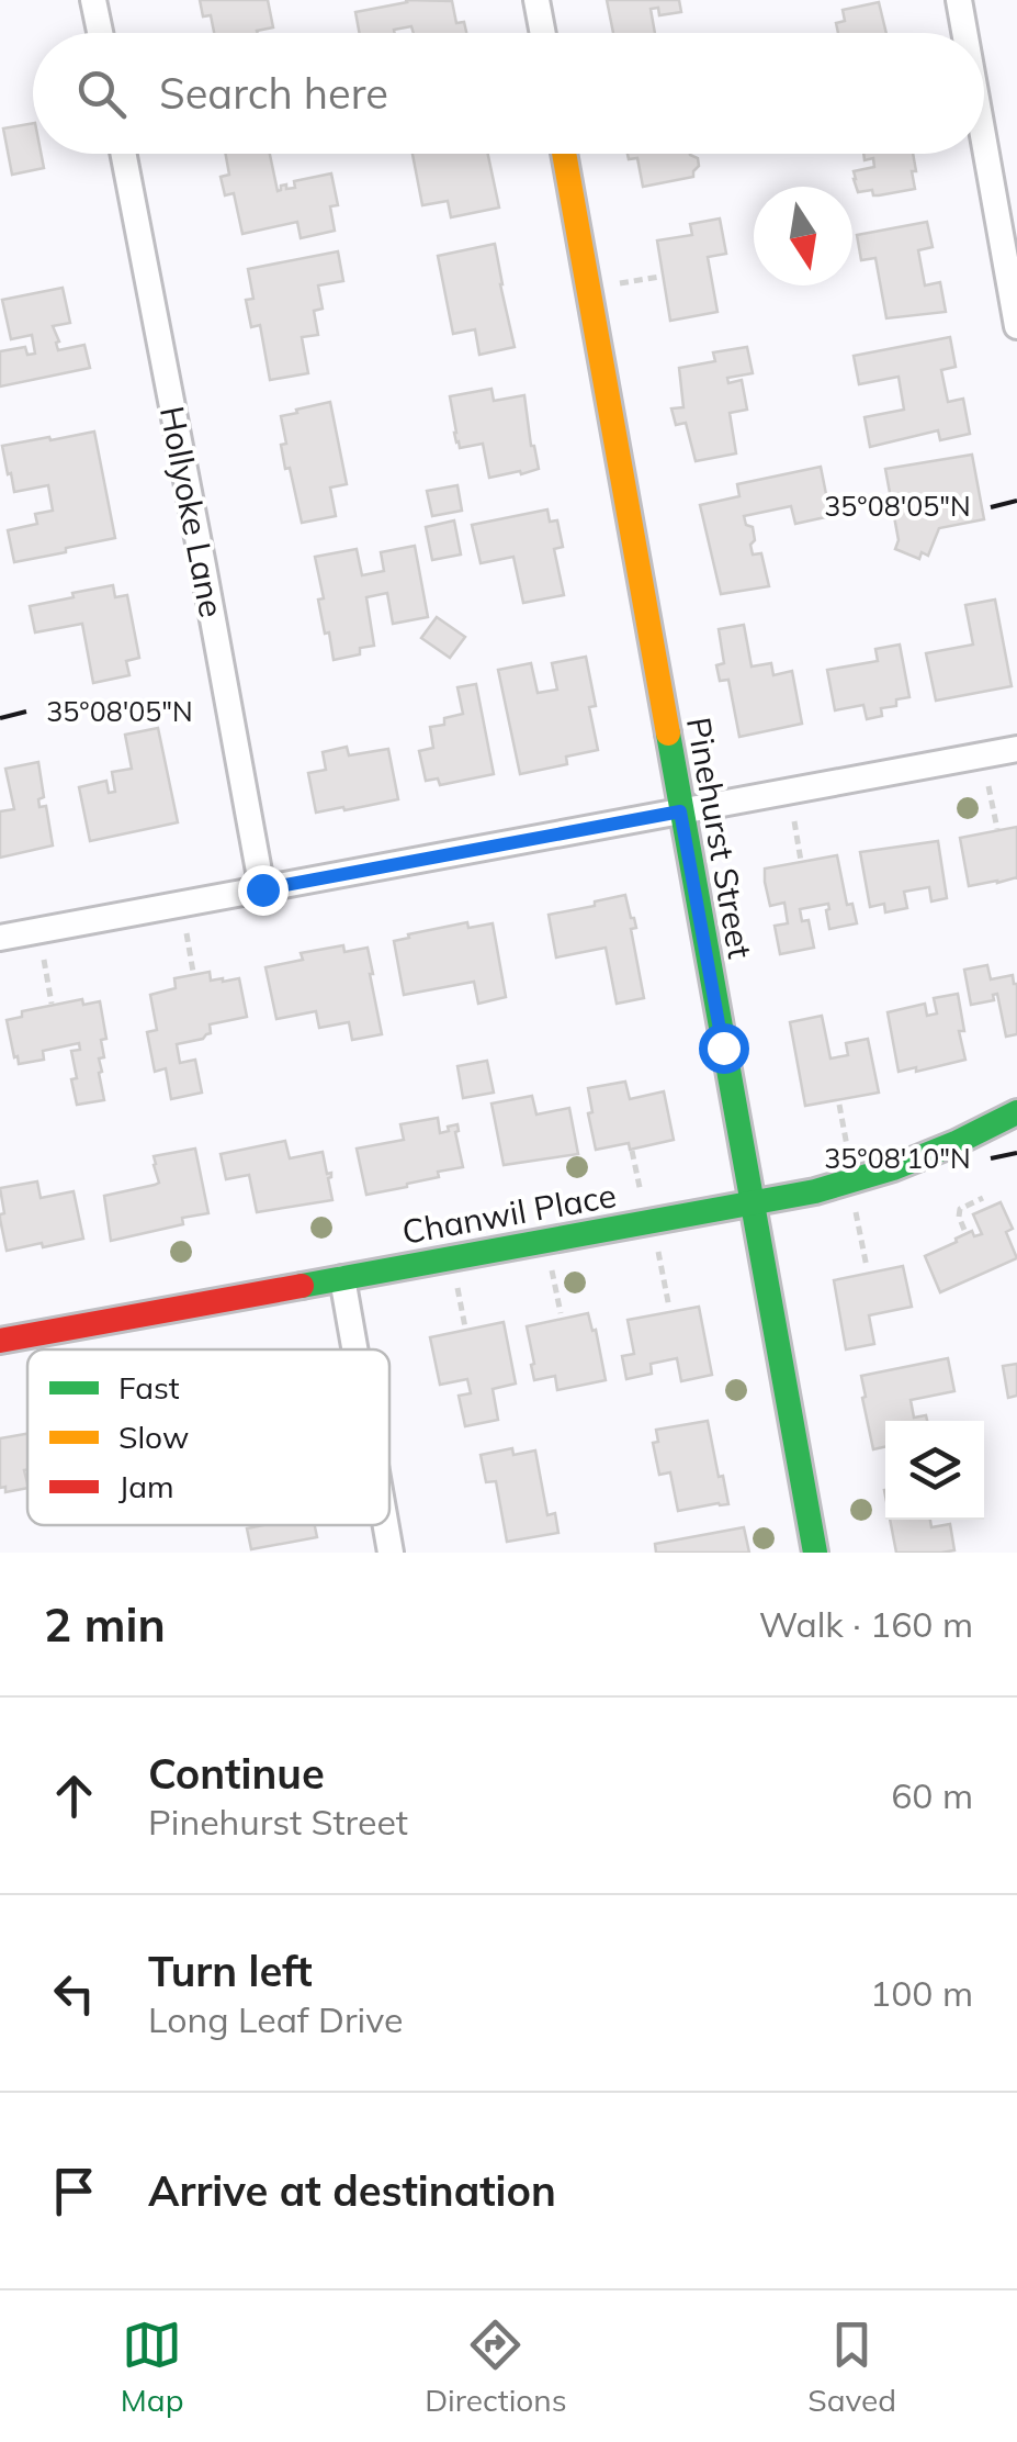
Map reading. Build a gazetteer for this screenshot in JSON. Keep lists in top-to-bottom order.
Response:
{
  "streets": {
    "street": ["Hollyoke Lane", "Pinehurst Street", "Chanwil Place"]
  },
  "crossings": [
    ["Pinehurst Street", "Chanwil Place"]
  ],
  "legend": ["Fast", "Slow", "Jam"],
  "north": "bottom",
  "page": {
    "search": "Search here",
    "heading": ["2 min", "Walk · 160 m"],
    "list": [
      ["Continue", "Pinehurst Street", "60 m"],
      ["Turn left", "Long Leaf Drive", "100 m"],
      "Arrive at destination"
    ],
    "nav": ["Map", "Directions", "Saved"]
  },
  "coordinates": ["35°08'05\"N", "35°08'10\"N"]
}
